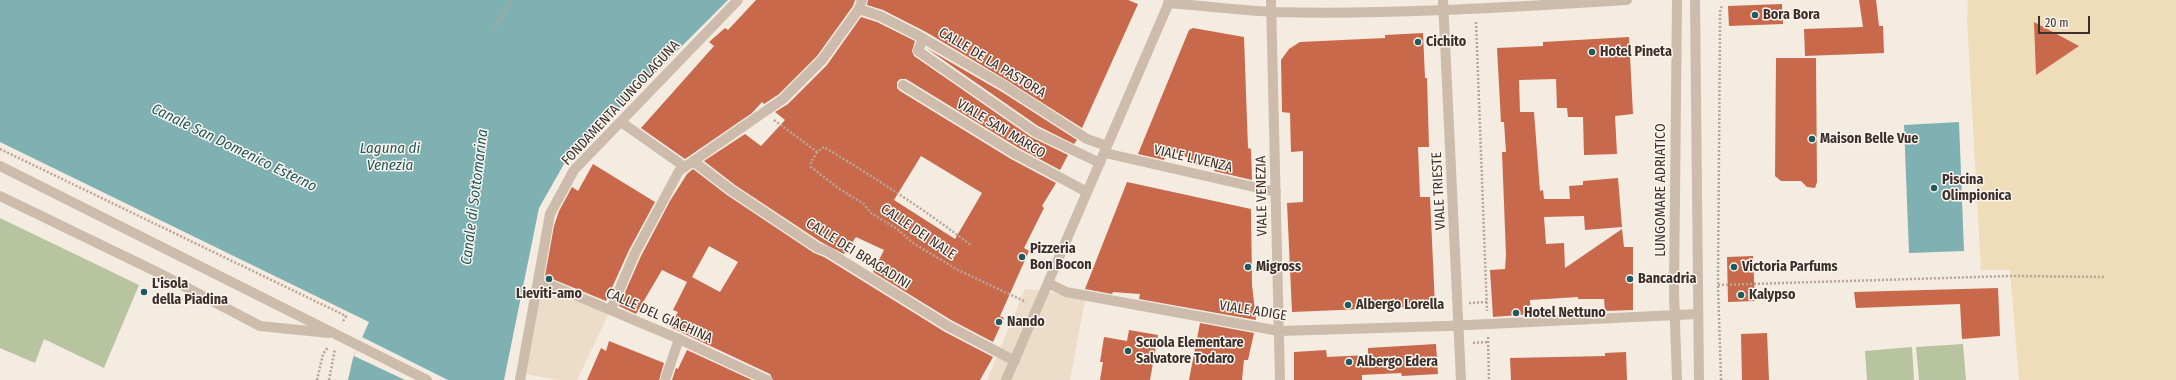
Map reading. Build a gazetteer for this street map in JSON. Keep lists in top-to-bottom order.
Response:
{
  "streets": {
    "street": [
      "CALLE DE LA PASTORA",
      "FONDAMENTA LUNGOLAGUNA",
      "VIALE SAN MARCO",
      "VIALE LIVENZA",
      "LUNGOMARE ADRIATICO",
      "VIALE TRIESTE",
      "VIALE VENEZIA",
      "CALLE DEI BRAGADINI",
      "VIALE ADIGE",
      "CALLE DEL GIACHINA"
    ],
    "path": ["CALLE DEI NALE"]
  },
  "crossings": [
    ["CALLE DE LA PASTORA", "VIALE LIVENZA"],
    ["FONDAMENTA LUNGOLAGUNA", "CALLE DEI BRAGADINI"],
    ["FONDAMENTA LUNGOLAGUNA", "CALLE DEL GIACHINA"],
    ["VIALE LIVENZA", "VIALE VENEZIA"],
    ["LUNGOMARE ADRIATICO", "VIALE ADIGE"],
    ["VIALE TRIESTE", "VIALE ADIGE"],
    ["VIALE VENEZIA", "VIALE ADIGE"]
  ],
  "water": ["Canale San Domenico Esterno", "Laguna di Venezia", "Canale di Sottomarina"],
  "places": [
    "Bora Bora",
    "Cichito",
    "Hotel Pineta",
    "Maison Belle Vue",
    "Piscina Olimpionica",
    "Pizzeria Bon Bocon",
    "Migross",
    "Victoria Parfums",
    "Lieviti-amo",
    "Bancadria",
    "L'isola della Piadina",
    "Kalypso",
    "Albergo Lorella",
    "Hotel Nettuno",
    "Nando",
    "Scuola Elementare Salvatore Todaro",
    "Albergo Edera"
  ],
  "scale_bar": "20 m"
}
